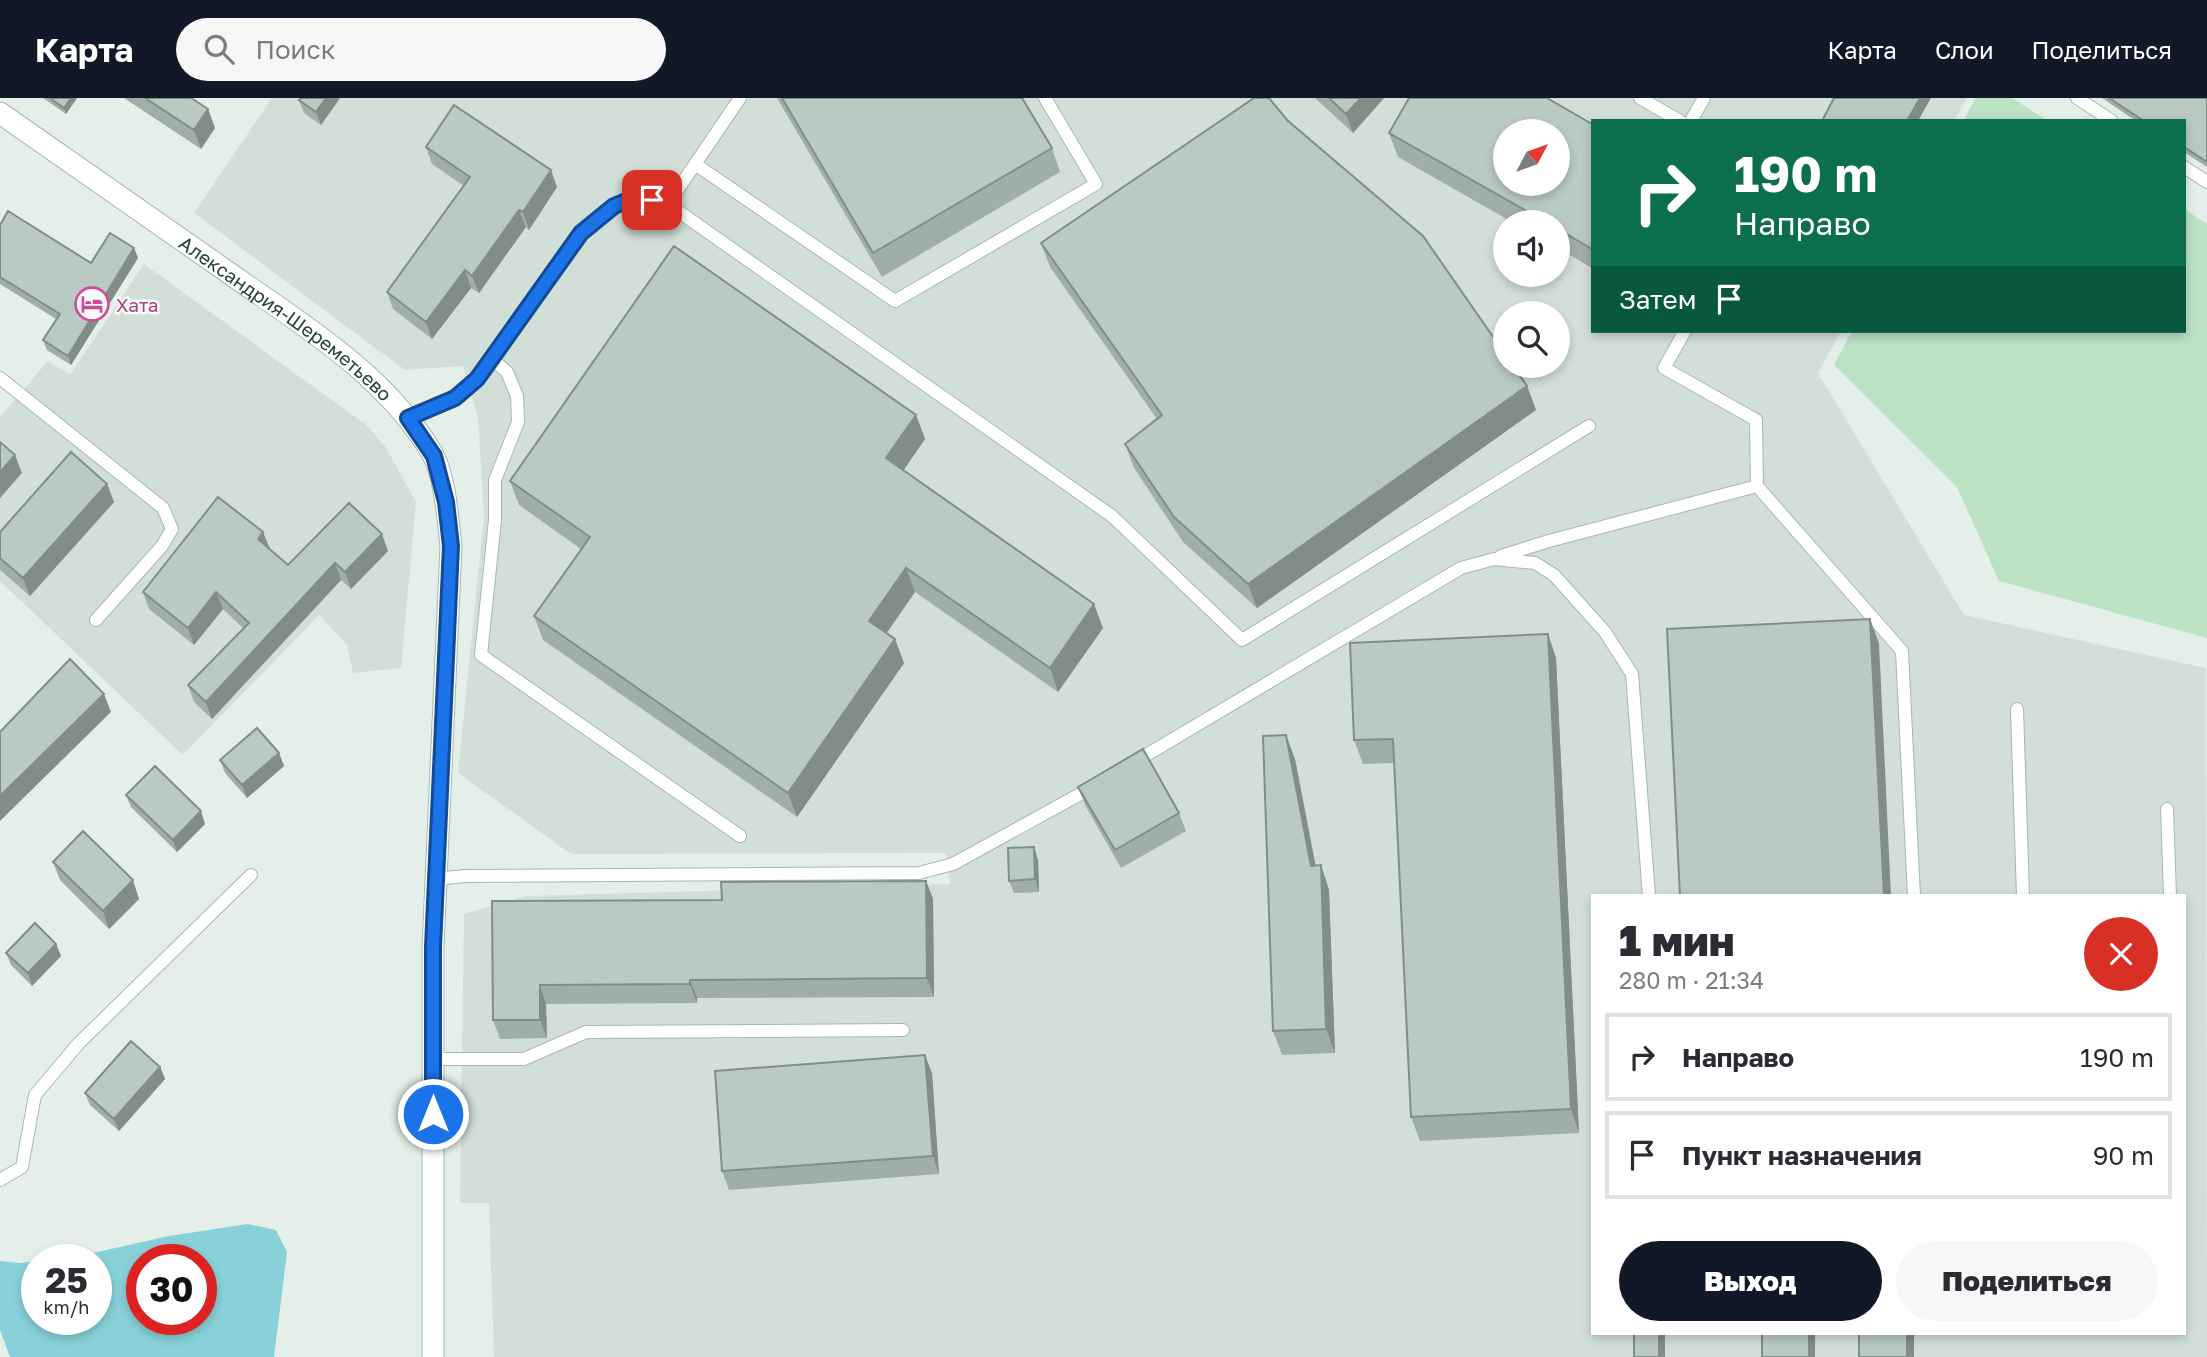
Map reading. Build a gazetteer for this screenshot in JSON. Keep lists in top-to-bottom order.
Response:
{
  "streets": {
    "street": ["Александрия-Шереметьево"]
  },
  "places": {
    "hotel": ["Хата"]
  },
  "north": "top right",
  "page": {
    "header": "Карта",
    "search": "Поиск",
    "nav": ["Карта", "Слои", "Поделиться"],
    "turn": ["190 m", "Направо"],
    "then": "Затем",
    "heading": ["1 мин", "280 m · 21:34"],
    "list": [
      {
        "name": "Направо",
        "value": "190 m"
      },
      {
        "name": "Пункт назначения",
        "value": "90 m"
      }
    ],
    "buttons": ["Выход", "Поделиться"],
    "speed": "25 km/h",
    "limit": "30"
  }
}
